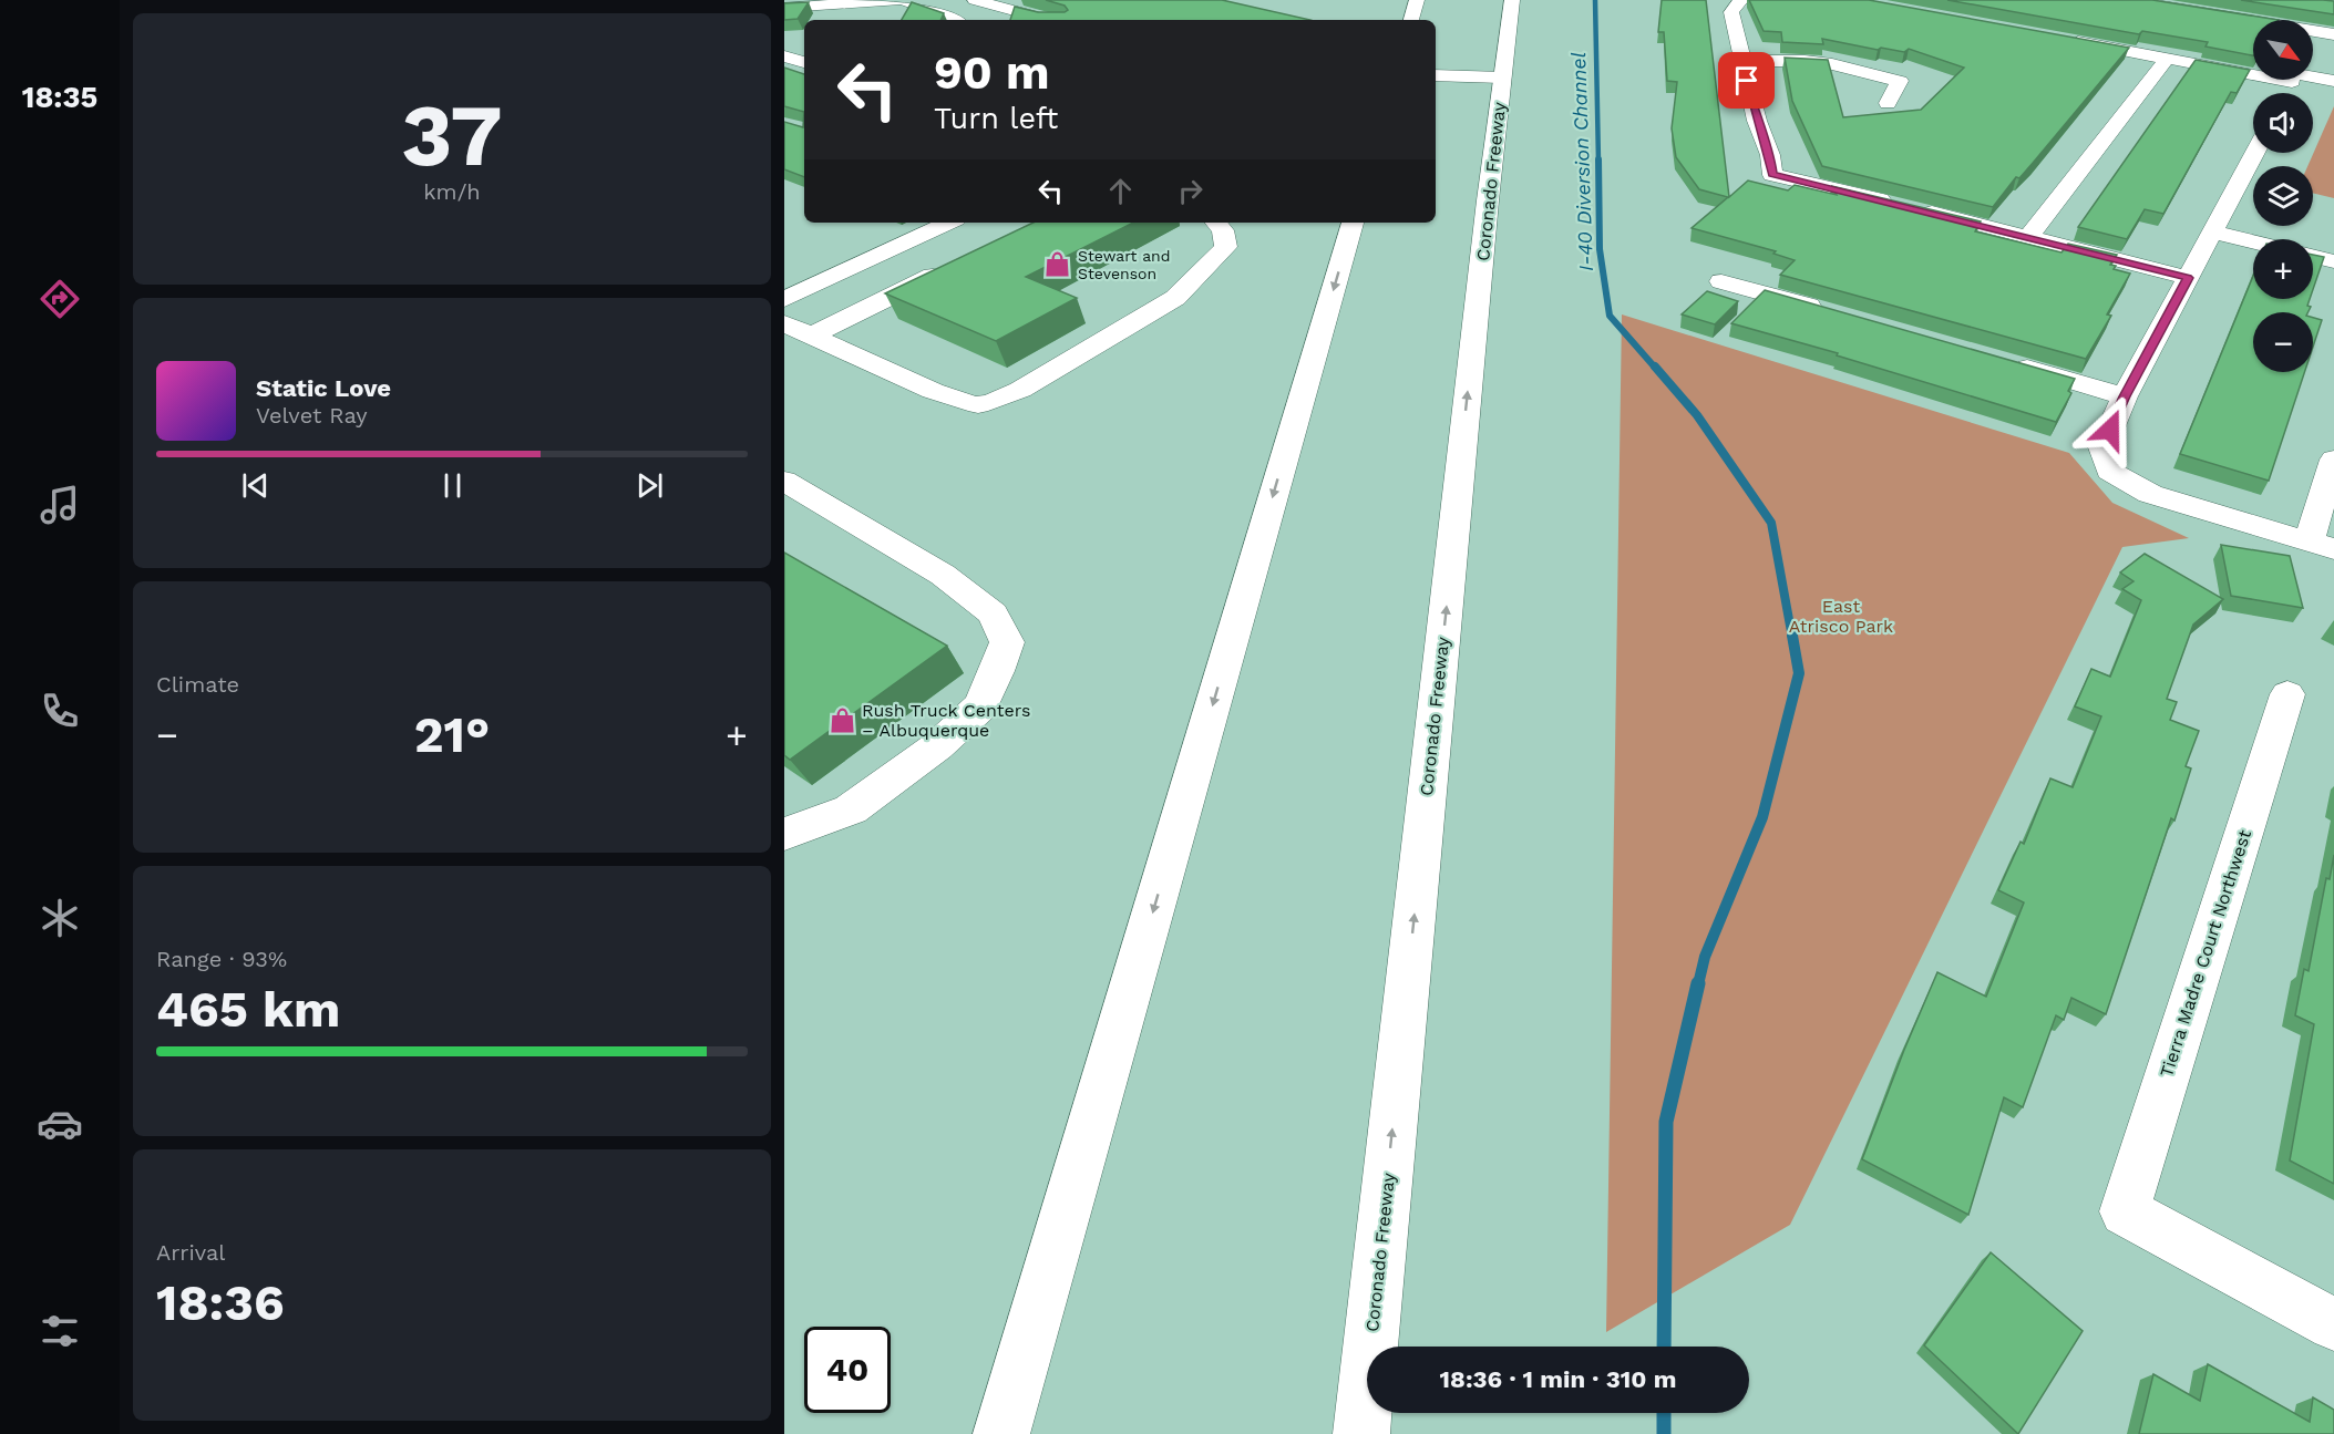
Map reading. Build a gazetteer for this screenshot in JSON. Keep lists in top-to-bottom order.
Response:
{
  "streets": {
    "main road": ["Coronado Freeway", "Tierra Madre Court Northwest"]
  },
  "water": ["I-40 Diversion Channel"],
  "parks": ["East Atrisco Park"],
  "places": {
    "shop": ["Stewart and Stevenson", "Rush Truck Centers – Albuquerque"]
  },
  "north": "bottom right",
  "page": {
    "tabs": "18:35",
    "tile": [
      ["37", "km/h"],
      "Climate",
      ["Range · 93%", "465 km"],
      ["Arrival", "18:36"]
    ],
    "map_buttons": ["+", "−"],
    "turn": ["90 m", "Turn left"],
    "song": ["Static Love", "Velvet Ray"],
    "heat": ["−", "21°", "+"],
    "limit": "40",
    "trip": "18:36 · 1 min · 310 m"
  }
}
